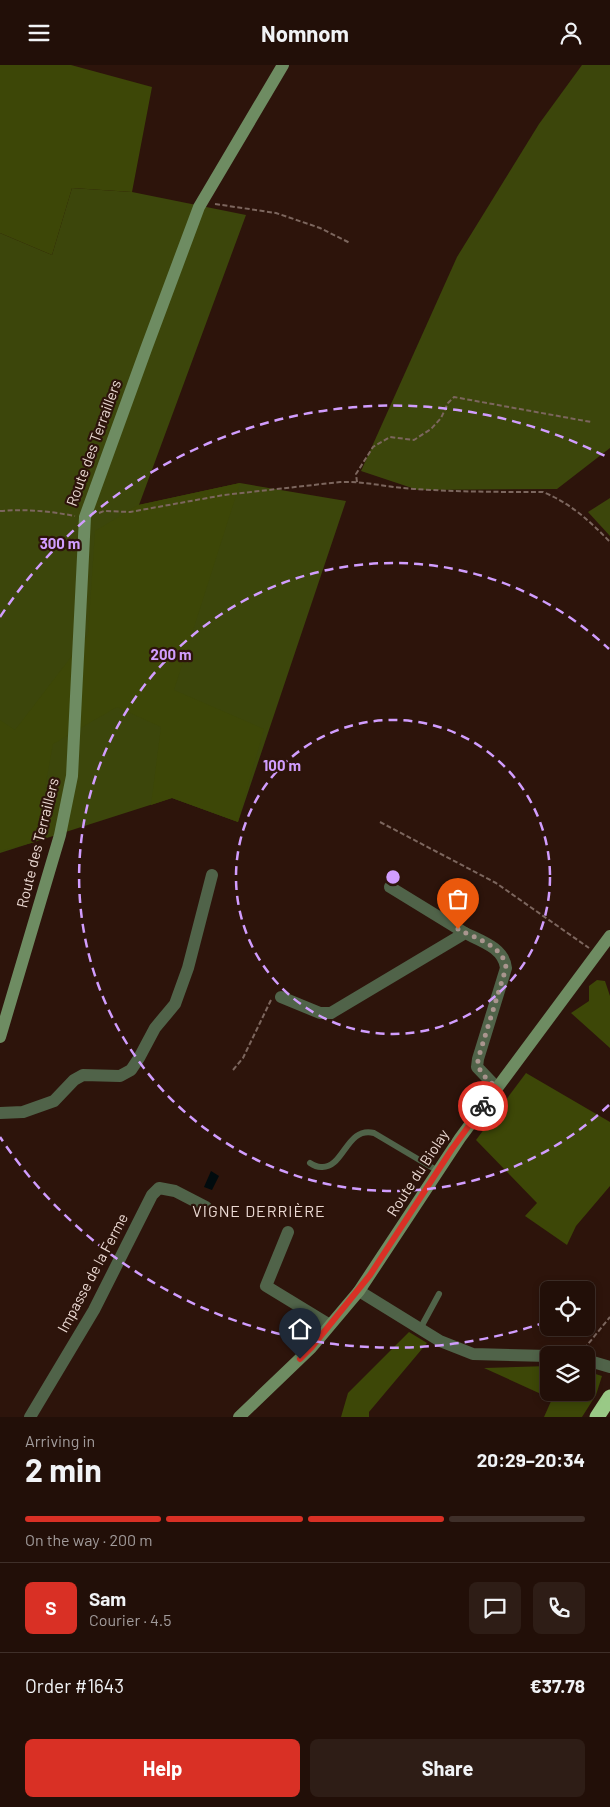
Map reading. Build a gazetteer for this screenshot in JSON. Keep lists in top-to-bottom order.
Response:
{
  "streets": {
    "street": ["Route des Terraillers", "Route du Biolay", "Impasse de la Ferme"]
  },
  "districts": ["VIGNE DERRIÈRE"],
  "page": {
    "header": "Nomnom",
    "heading": ["2 min", "Arriving in", "20:29–20:34"],
    "panel": [
      "Sam",
      "Courier · 4.5",
      "Order #1643",
      "€37.78"
    ],
    "bar": "On the way · 200 m",
    "round": "S",
    "buttons": ["Help", "Share"]
  },
  "rings": ["300 m", "200 m", "100 m"]
}
